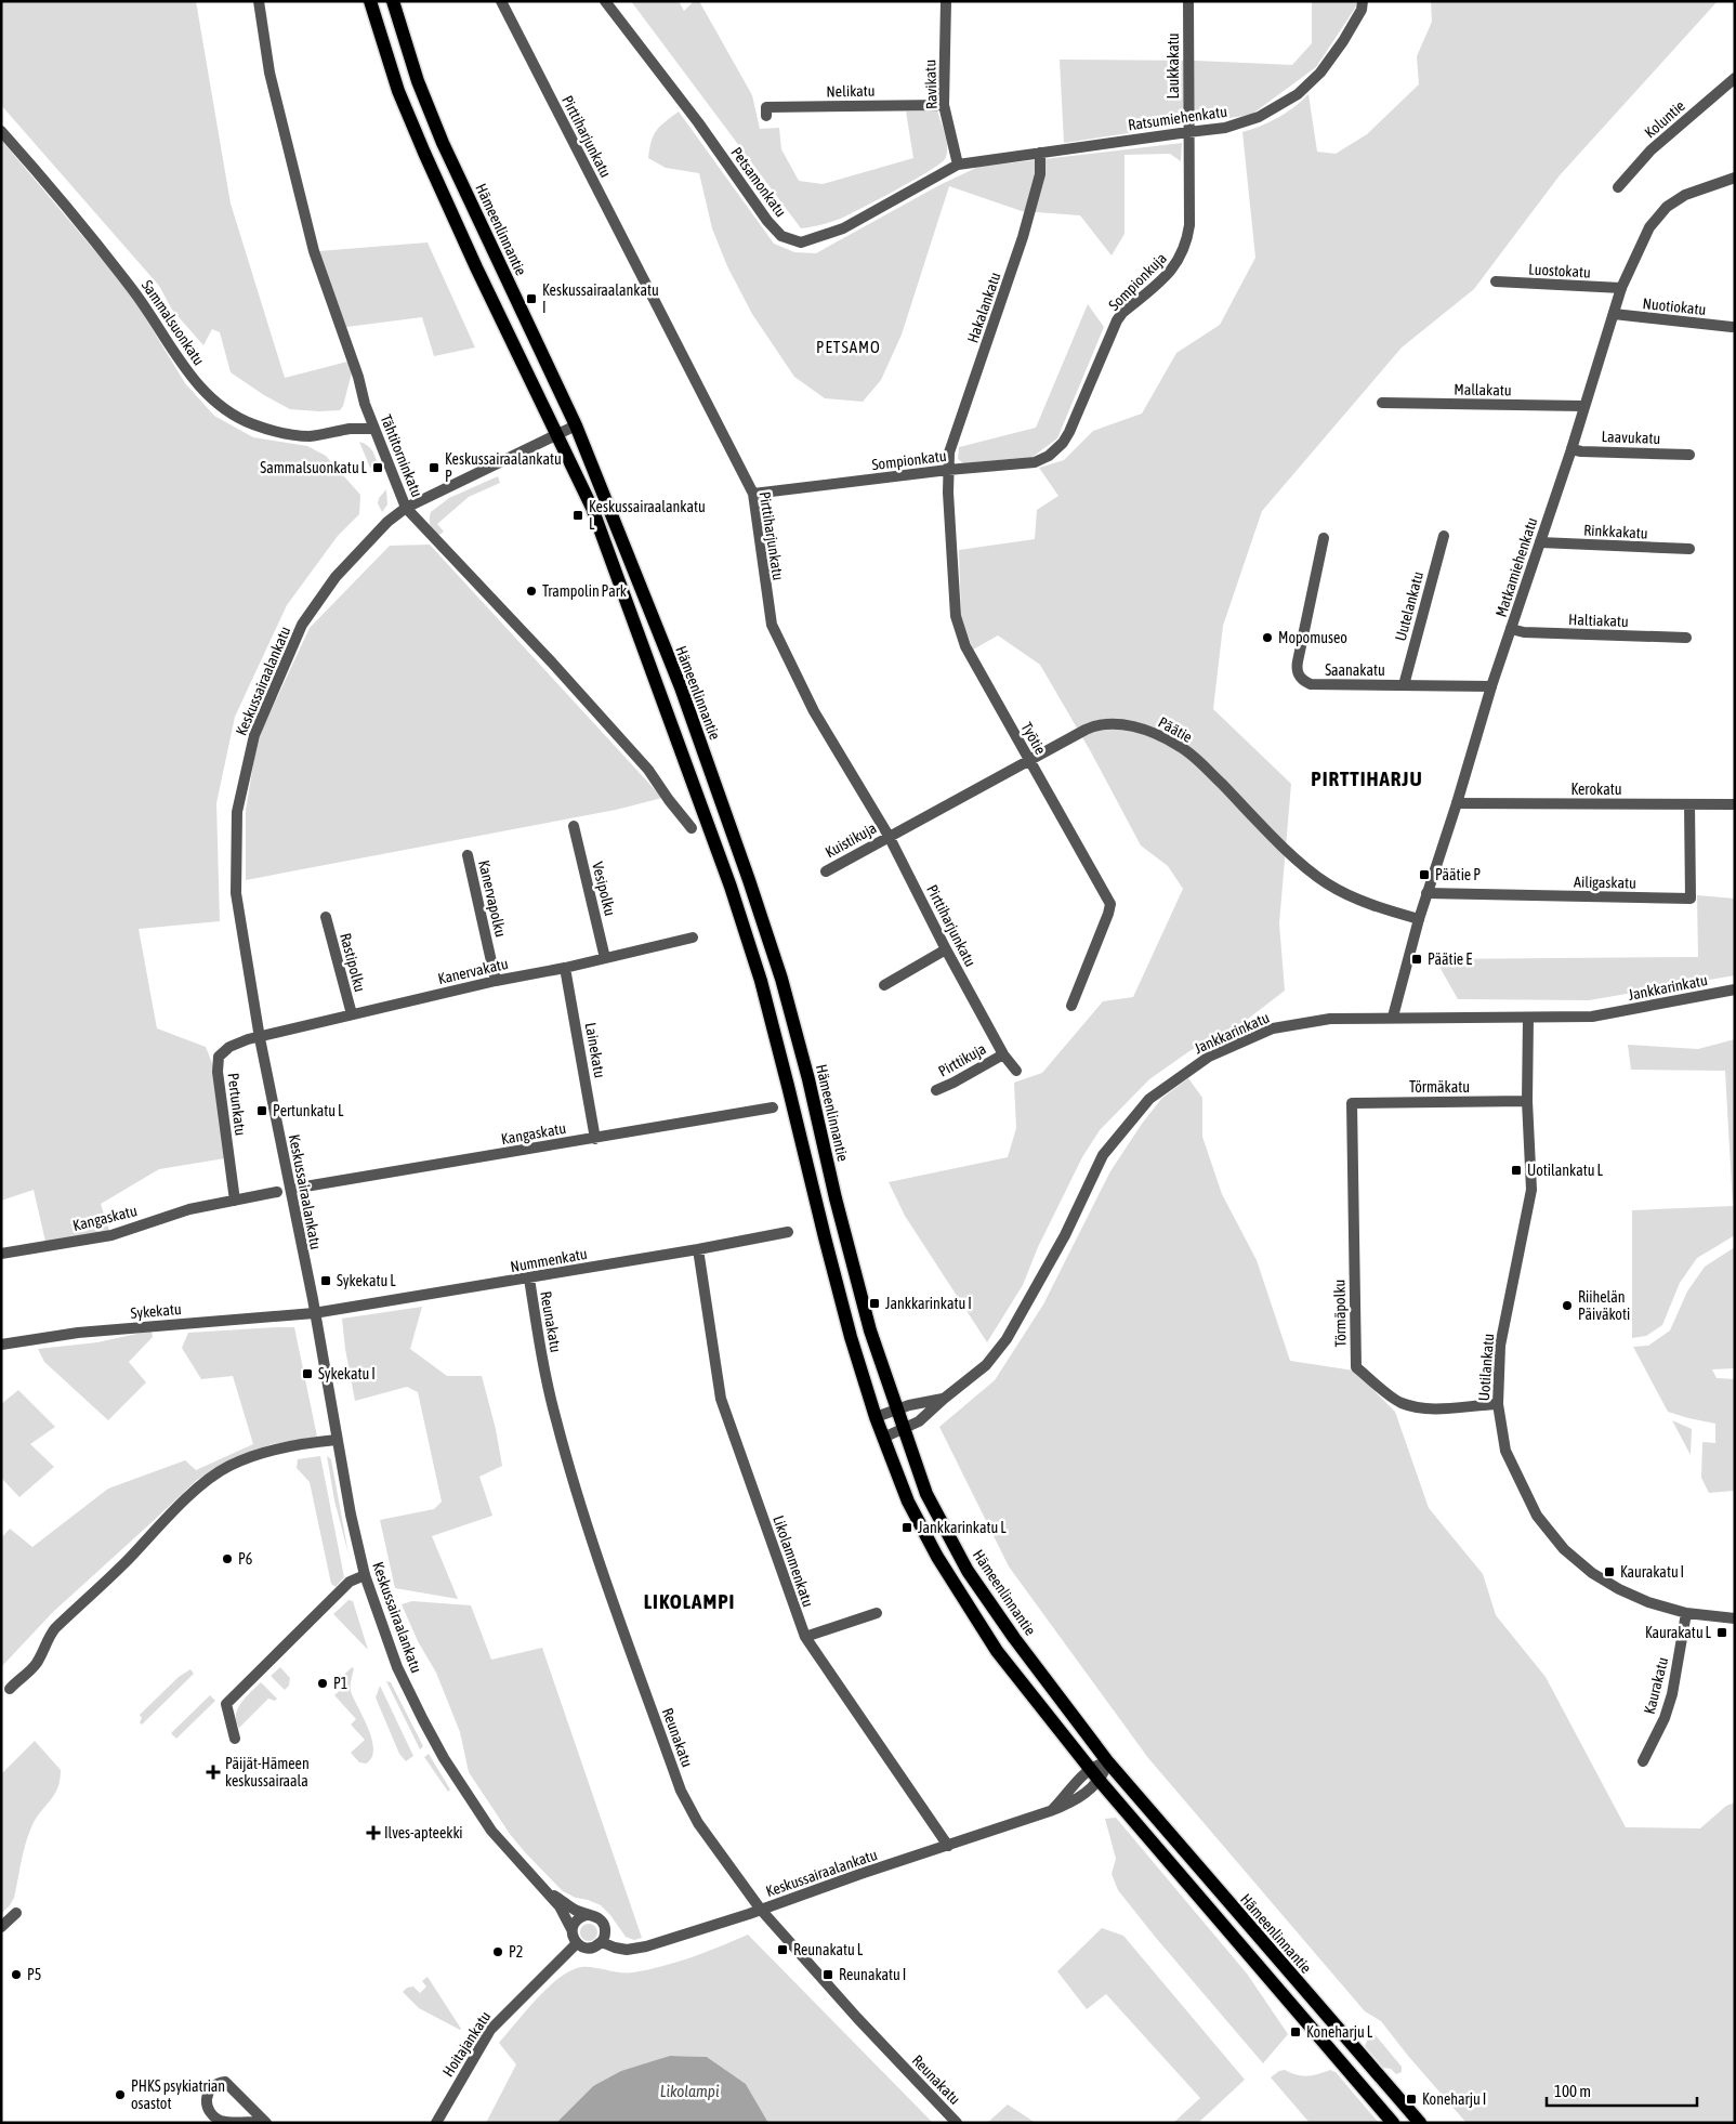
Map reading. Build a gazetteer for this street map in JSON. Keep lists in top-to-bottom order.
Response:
{
  "streets": {
    "main road": ["Hämeenlinnantie"],
    "street": [
      "Laukkakatu",
      "Ravikatu",
      "Nelikatu",
      "Ratsumiehenkatu",
      "Koluntie",
      "Pirttiharjunkatu",
      "Petsamonkatu",
      "Luostokatu",
      "Sompionkuja",
      "Nuotiokatu",
      "Hakalankatu",
      "Sammalsuonkatu",
      "Mallakatu",
      "Laavukatu",
      "Tähtitorninkatu",
      "Sompionkatu",
      "Rinkkakatu",
      "Matkamiehenkatu",
      "Uutelankatu",
      "Haltiakatu",
      "Saanakatu",
      "Keskussairaalankatu",
      "Päätie",
      "Työtie",
      "Kerokatu",
      "Kuistikuja",
      "Ailigaskatu",
      "Vesipolku",
      "Kanervapolku",
      "Rastipolku",
      "Kanervakatu",
      "Jankkarinkatu",
      "Lainekatu",
      "Pirttikuja",
      "Törmäkatu",
      "Pertunkatu",
      "Kangaskatu",
      "Nummenkatu",
      "Sykekatu",
      "Törmäpolku",
      "Reunakatu",
      "Uotilankatu",
      "Likolammenkatu",
      "Kaurakatu",
      "Hoitajankatu"
    ]
  },
  "crossings": [
    ["Laukkakatu", "Ratsumiehenkatu"],
    ["Laukkakatu", "Sompionkuja"],
    ["Ravikatu", "Nelikatu"],
    ["Ravikatu", "Petsamonkatu"],
    ["Ratsumiehenkatu", "Petsamonkatu"],
    ["Ratsumiehenkatu", "Sompionkuja"],
    ["Pirttiharjunkatu", "Sompionkatu"],
    ["Pirttiharjunkatu", "Päätie"],
    ["Pirttiharjunkatu", "Kuistikuja"],
    ["Pirttiharjunkatu", "Pirttikuja"],
    ["Petsamonkatu", "Hakalankatu"],
    ["Hämeenlinnantie", "Keskussairaalankatu"],
    ["Hämeenlinnantie", "Jankkarinkatu"],
    ["Luostokatu", "Matkamiehenkatu"],
    ["Sompionkuja", "Sompionkatu"],
    ["Nuotiokatu", "Matkamiehenkatu"],
    ["Hakalankatu", "Sompionkatu"],
    ["Hakalankatu", "Työtie"],
    ["Sammalsuonkatu", "Tähtitorninkatu"],
    ["Mallakatu", "Matkamiehenkatu"],
    ["Laavukatu", "Matkamiehenkatu"],
    ["Tähtitorninkatu", "Keskussairaalankatu"],
    ["Sompionkatu", "Työtie"],
    ["Rinkkakatu", "Matkamiehenkatu"],
    ["Matkamiehenkatu", "Haltiakatu"],
    ["Matkamiehenkatu", "Saanakatu"],
    ["Matkamiehenkatu", "Päätie"],
    ["Matkamiehenkatu", "Kerokatu"],
    ["Matkamiehenkatu", "Ailigaskatu"],
    ["Matkamiehenkatu", "Jankkarinkatu"],
    ["Uutelankatu", "Saanakatu"],
    ["Keskussairaalankatu", "Kanervakatu"],
    ["Keskussairaalankatu", "Pertunkatu"],
    ["Keskussairaalankatu", "Nummenkatu"],
    ["Keskussairaalankatu", "Sykekatu"],
    ["Keskussairaalankatu", "Reunakatu"],
    ["Keskussairaalankatu", "Likolammenkatu"],
    ["Keskussairaalankatu", "Hoitajankatu"],
    ["Päätie", "Työtie"],
    ["Päätie", "Kuistikuja"],
    ["Kerokatu", "Ailigaskatu"],
    ["Vesipolku", "Kanervakatu"],
    ["Kanervapolku", "Kanervakatu"],
    ["Rastipolku", "Kanervakatu"],
    ["Kanervakatu", "Lainekatu"],
    ["Kanervakatu", "Pertunkatu"],
    ["Jankkarinkatu", "Uotilankatu"],
    ["Lainekatu", "Kangaskatu"],
    ["Törmäkatu", "Törmäpolku"],
    ["Törmäkatu", "Uotilankatu"],
    ["Pertunkatu", "Kangaskatu"],
    ["Nummenkatu", "Sykekatu"],
    ["Nummenkatu", "Reunakatu"],
    ["Nummenkatu", "Likolammenkatu"],
    ["Törmäpolku", "Uotilankatu"],
    ["Uotilankatu", "Kaurakatu"]
  ],
  "districts": ["PETSAMO", "PIRTTIHARJU", "LIKOLAMPI"],
  "water": ["Likolampi"],
  "places": {
    "transit": [
      "Keskussairaalankatu I",
      "Sammalsuonkatu L",
      "Keskussairaalankatu P",
      "Keskussairaalankatu L",
      "Päätie P",
      "Päätie E",
      "Pertunkatu L",
      "Uotilankatu L",
      "Sykekatu L",
      "Jankkarinkatu I",
      "Sykekatu I",
      "Jankkarinkatu L",
      "Kaurakatu I",
      "Kaurakatu L",
      "Reunakatu L",
      "Reunakatu I",
      "Koneharju L",
      "Koneharju I"
    ],
    "other": [
      "Trampolin Park",
      "Mopomuseo",
      "Riihelän Päiväkoti",
      "P6",
      "P1",
      "P2",
      "P5",
      "PHKS psykiatrian osastot"
    ],
    "health": ["Päijät-Hämeen keskussairaala", "Ilves-apteekki"]
  },
  "scale_bar": "100 m"
}
